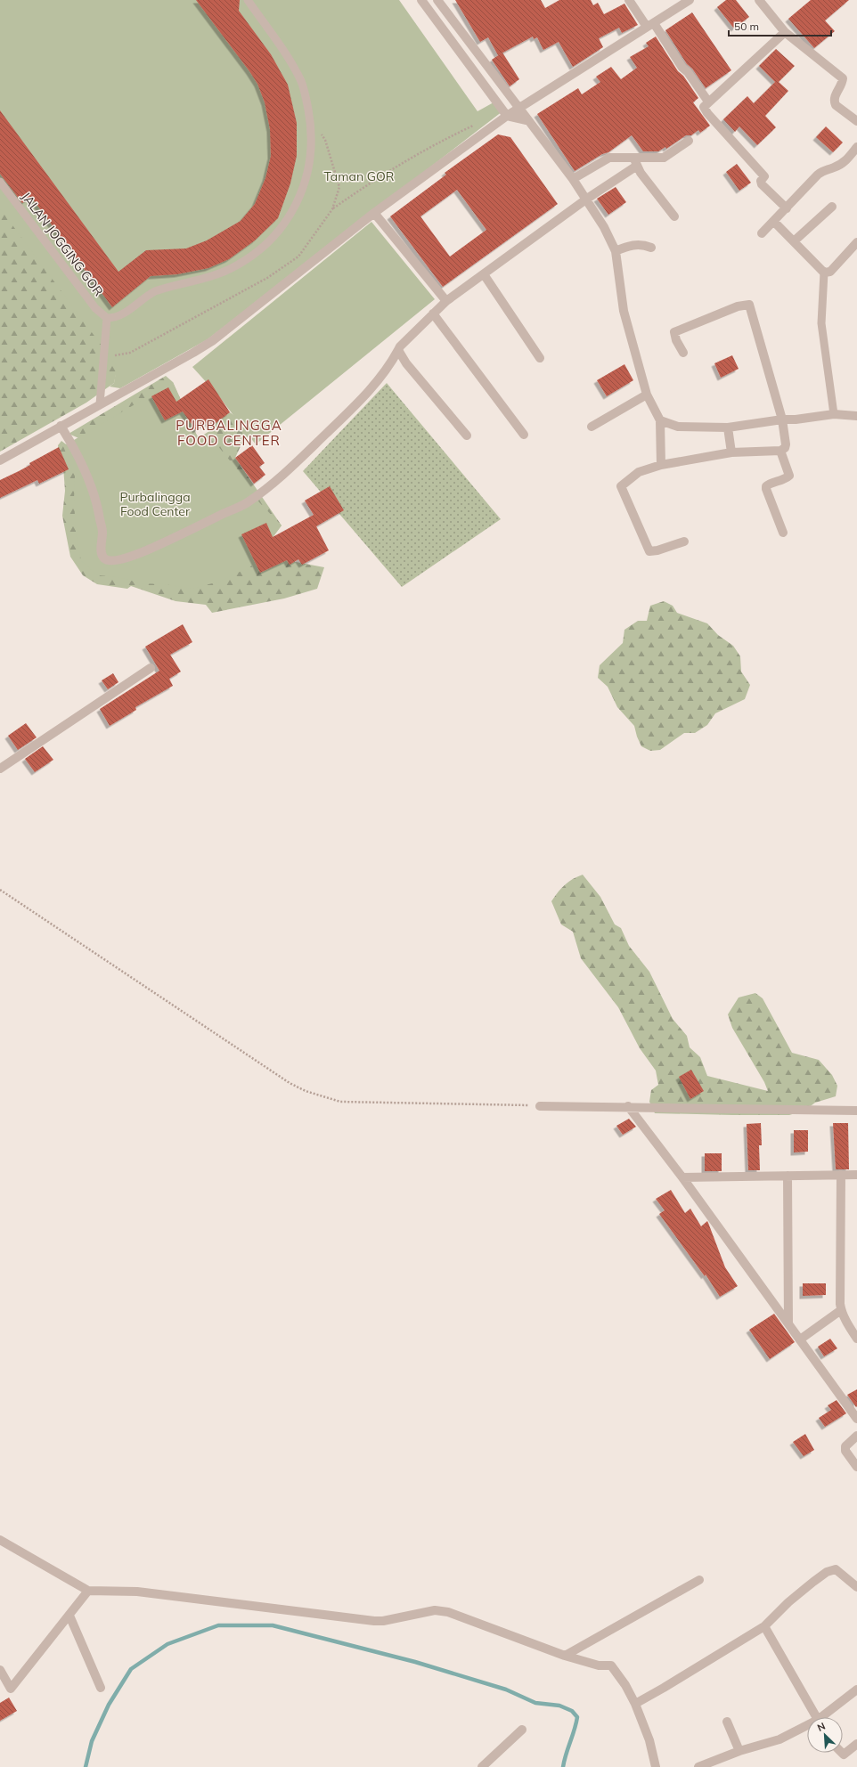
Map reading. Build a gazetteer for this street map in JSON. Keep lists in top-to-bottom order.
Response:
{
  "streets": {
    "lane": ["JALAN JOGGING GOR"]
  },
  "districts": ["PURBALINGGA FOOD CENTER"],
  "parks": ["Taman GOR", "Purbalingga Food Center"],
  "scale_bar": "50 m",
  "north": "top left"
}
